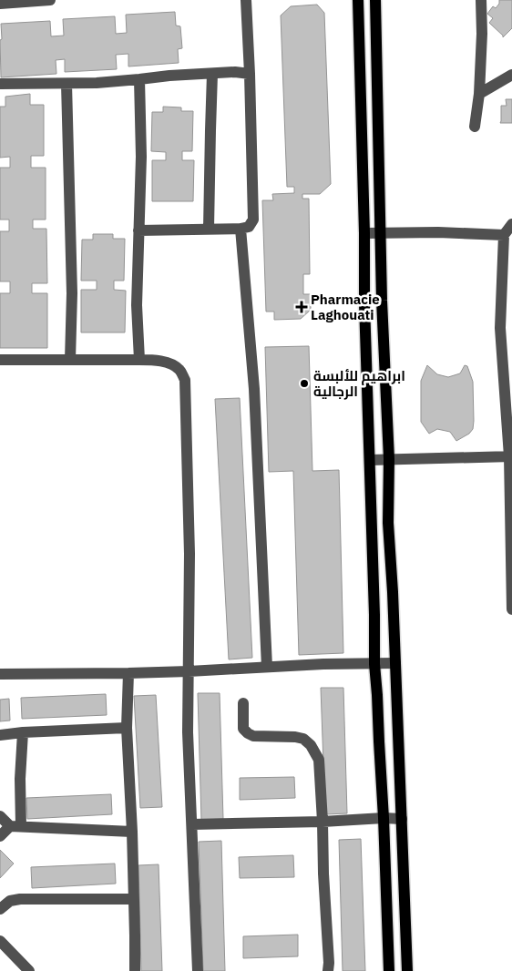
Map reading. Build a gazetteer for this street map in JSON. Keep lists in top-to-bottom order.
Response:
{
  "places": {
    "health": ["Pharmacie Laghouati"],
    "other": ["ابراهيم للألبسة الرجالية"]
  }
}
